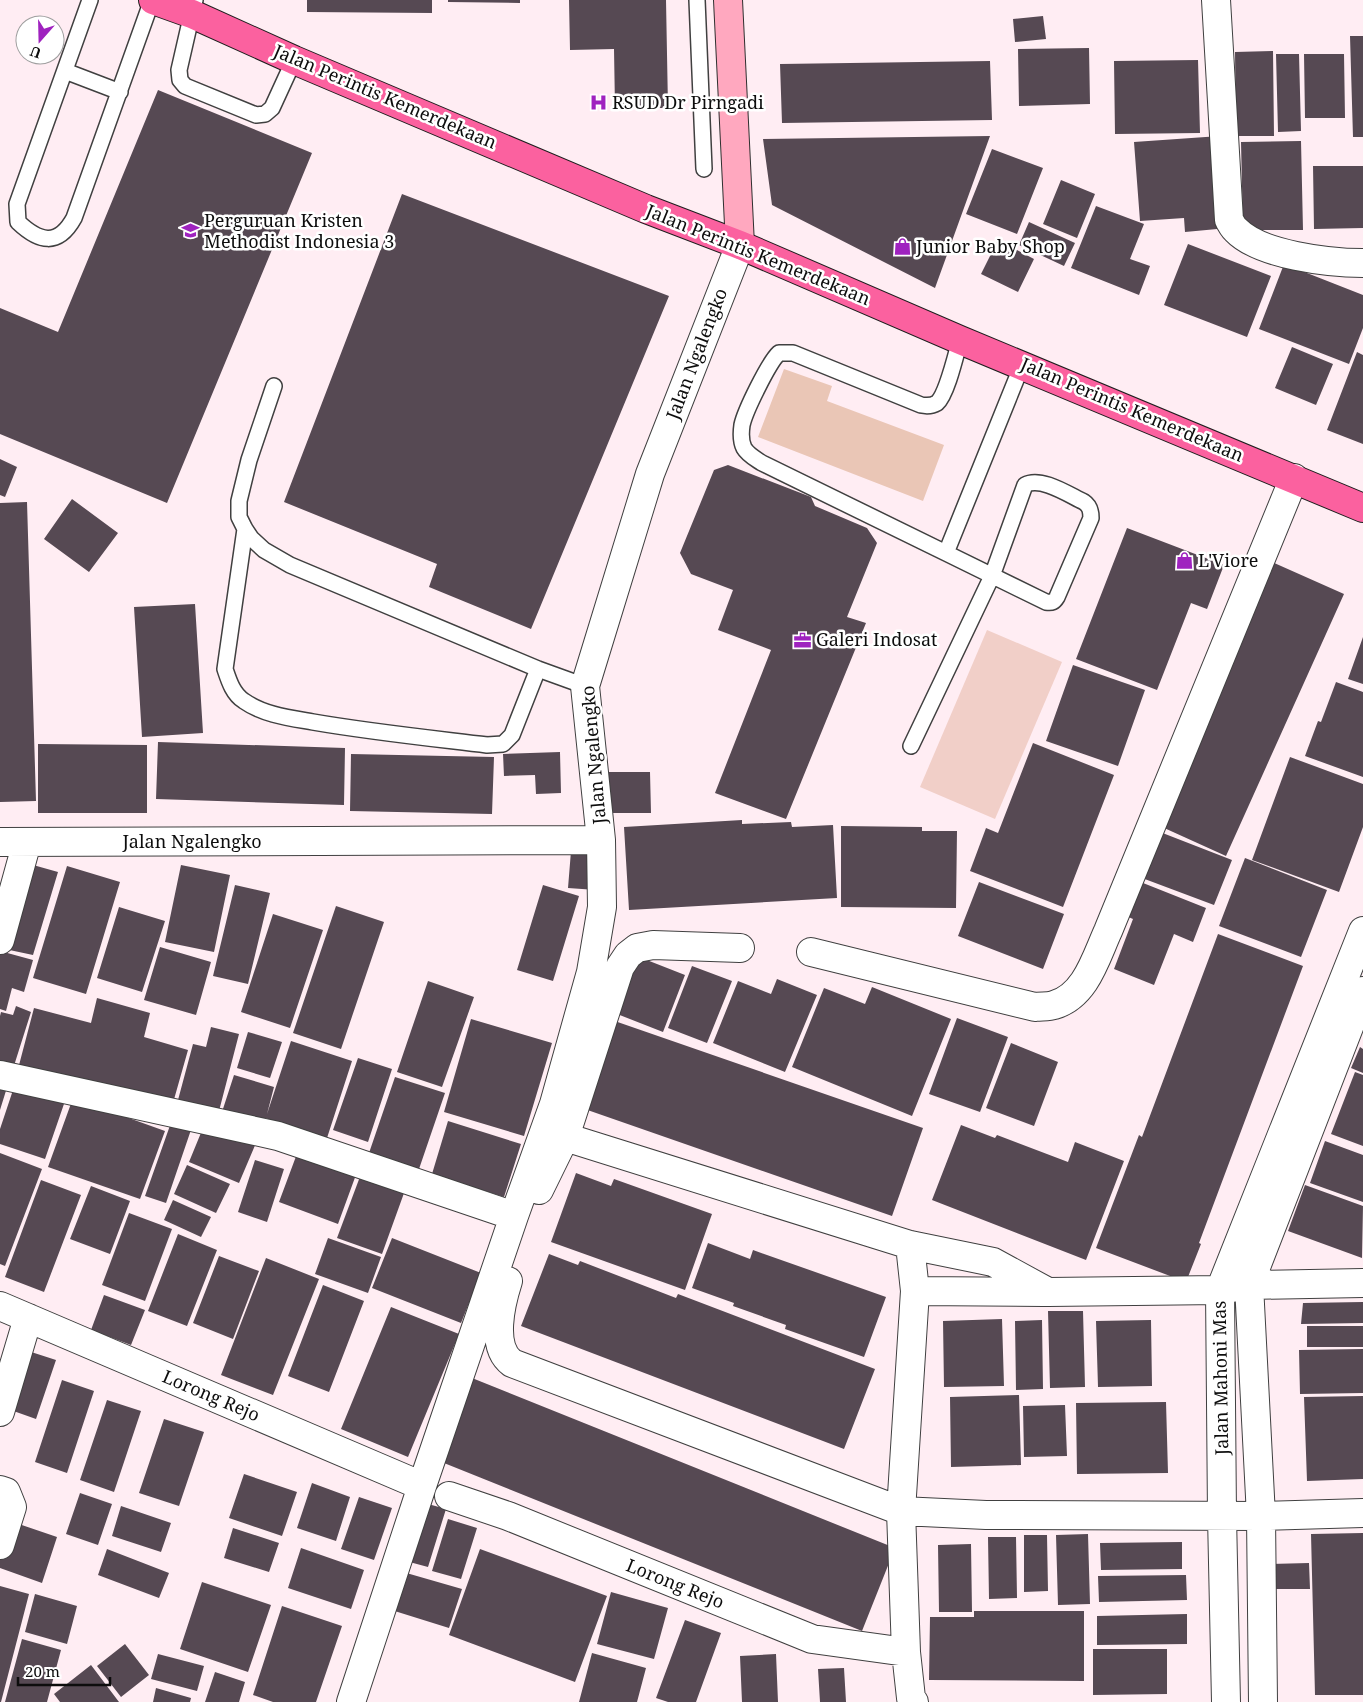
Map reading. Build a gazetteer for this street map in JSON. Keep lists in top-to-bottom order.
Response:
{
  "streets": {
    "main road": ["Jalan Perintis Kemerdekaan"],
    "street": ["Jalan Ngalengko", "Jalan Mahoni Mas", "Lorong Rejo"]
  },
  "crossings": [
    ["Jalan Perintis Kemerdekaan", "Jalan Ngalengko"]
  ],
  "places": {
    "hospital": ["RSUD Dr Pirngadi"],
    "school or university": ["Perguruan Kristen Methodist Indonesia 3"],
    "shop": ["Junior Baby Shop", "L'Viore"],
    "office": ["Galeri Indosat"]
  },
  "scale_bar": "20 m",
  "north": "bottom"
}
